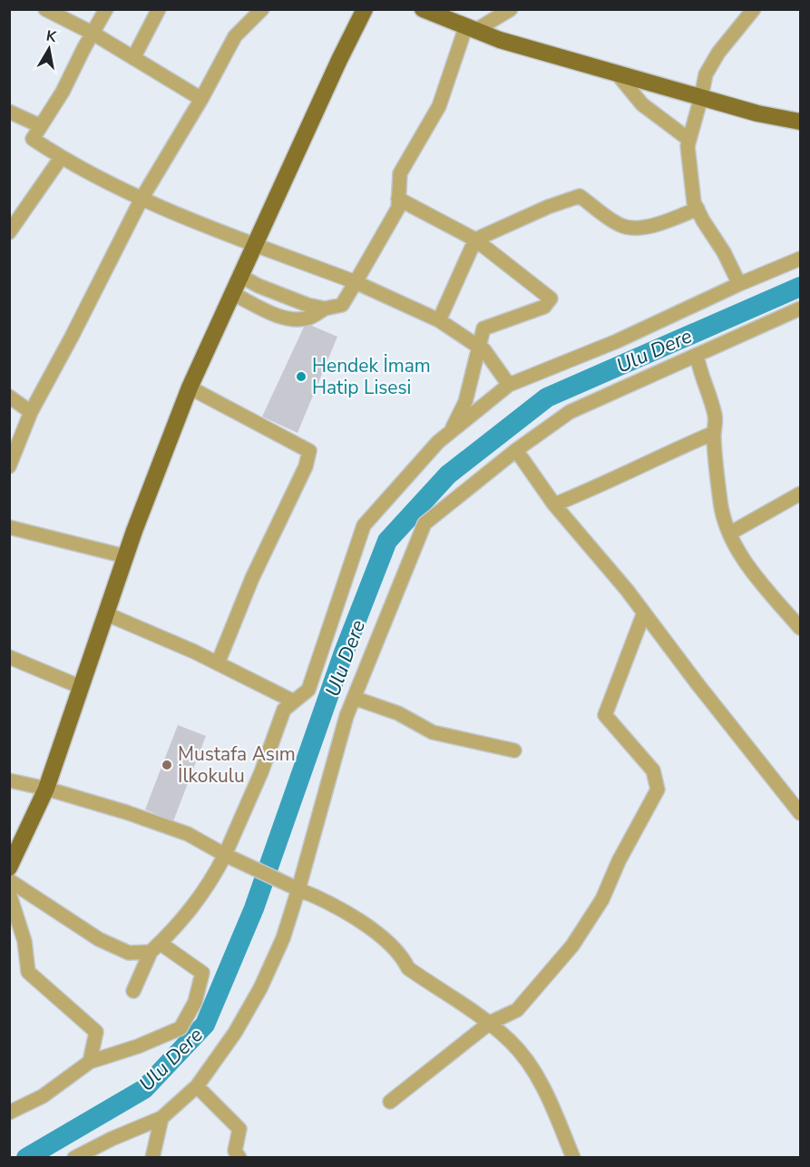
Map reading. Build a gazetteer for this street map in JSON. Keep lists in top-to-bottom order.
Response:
{
  "water": ["Ulu Dere"],
  "places": ["Hendek İmam Hatip Lisesi", "Mustafa Asım İlkokulu"],
  "north": "top"
}
